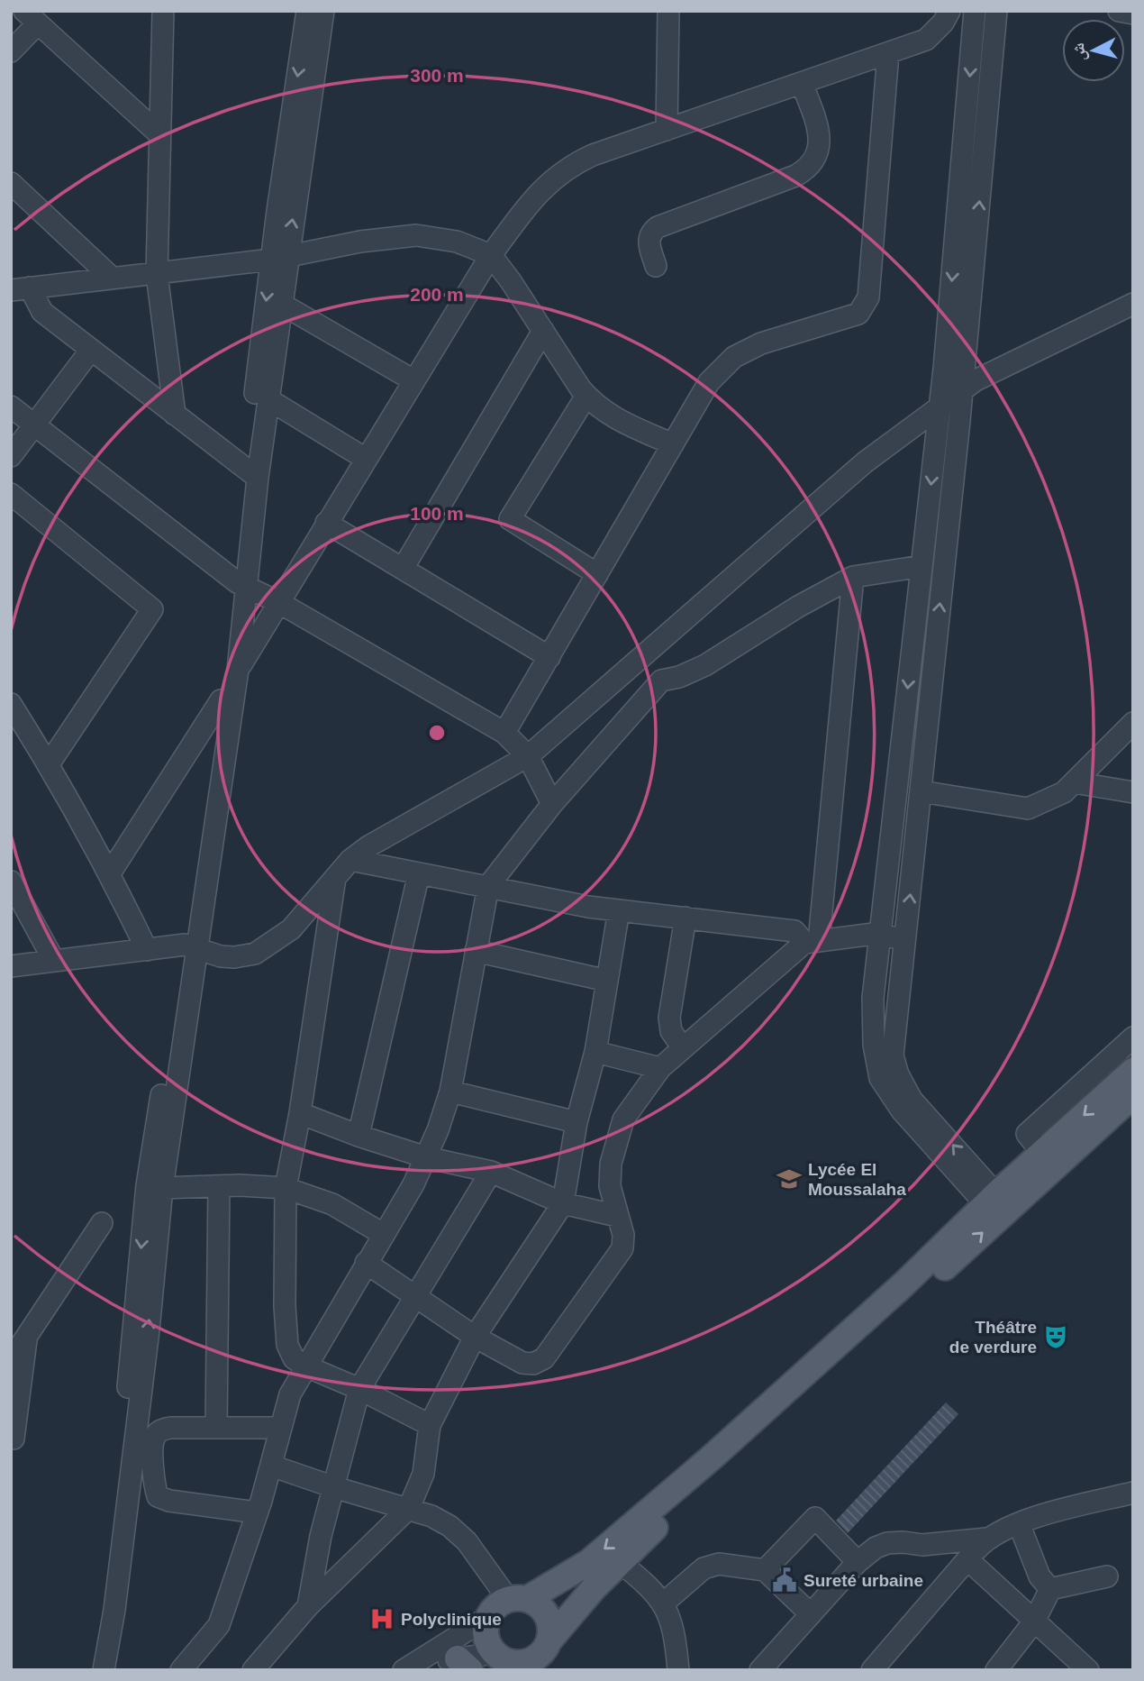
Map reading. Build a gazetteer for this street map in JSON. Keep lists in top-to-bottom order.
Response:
{
  "places": {
    "school or university": ["Lycée El Moussalaha"],
    "theatre": ["Théâtre de verdure"],
    "public building": ["Sureté urbaine"],
    "hospital": ["Polyclinique"]
  },
  "north": "left",
  "rings": ["300 m", "200 m", "100 m"]
}
